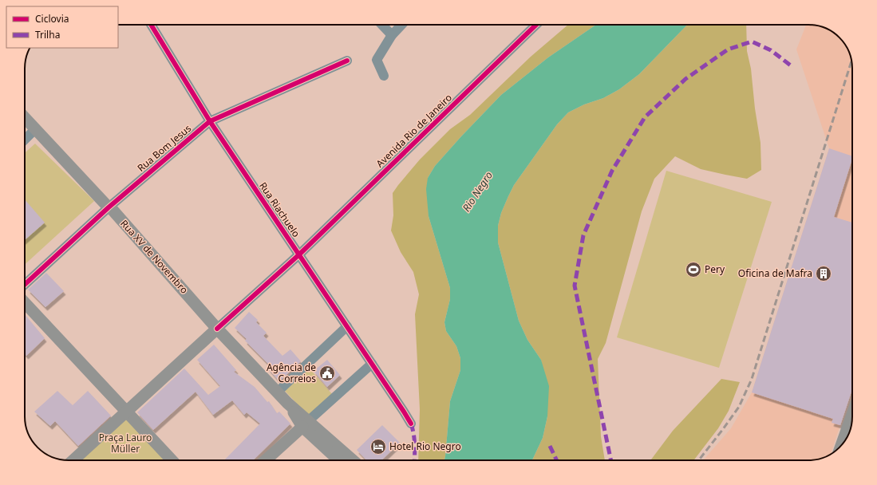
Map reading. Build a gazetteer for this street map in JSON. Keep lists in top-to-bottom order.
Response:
{
  "streets": {
    "main road": ["Rua XV de Novembro"],
    "street": ["Avenida Rio de Janeiro", "Rua Bom Jesus", "Rua Riachuelo"]
  },
  "crossings": [
    ["Avenida Rio de Janeiro", "Rua Riachuelo"],
    ["Avenida Rio de Janeiro", "Rua XV de Novembro"],
    ["Rua Bom Jesus", "Rua Riachuelo"],
    ["Rua Bom Jesus", "Rua XV de Novembro"]
  ],
  "water": ["Rio Negro"],
  "parks": ["Praça Lauro Müller"],
  "places": {
    "sports": ["Pery"],
    "building": ["Oficina de Mafra"],
    "public building": ["Agência de Correios"],
    "hotel": ["Hotel Rio Negro"]
  },
  "legend": ["Ciclovia", "Trilha"]
}
